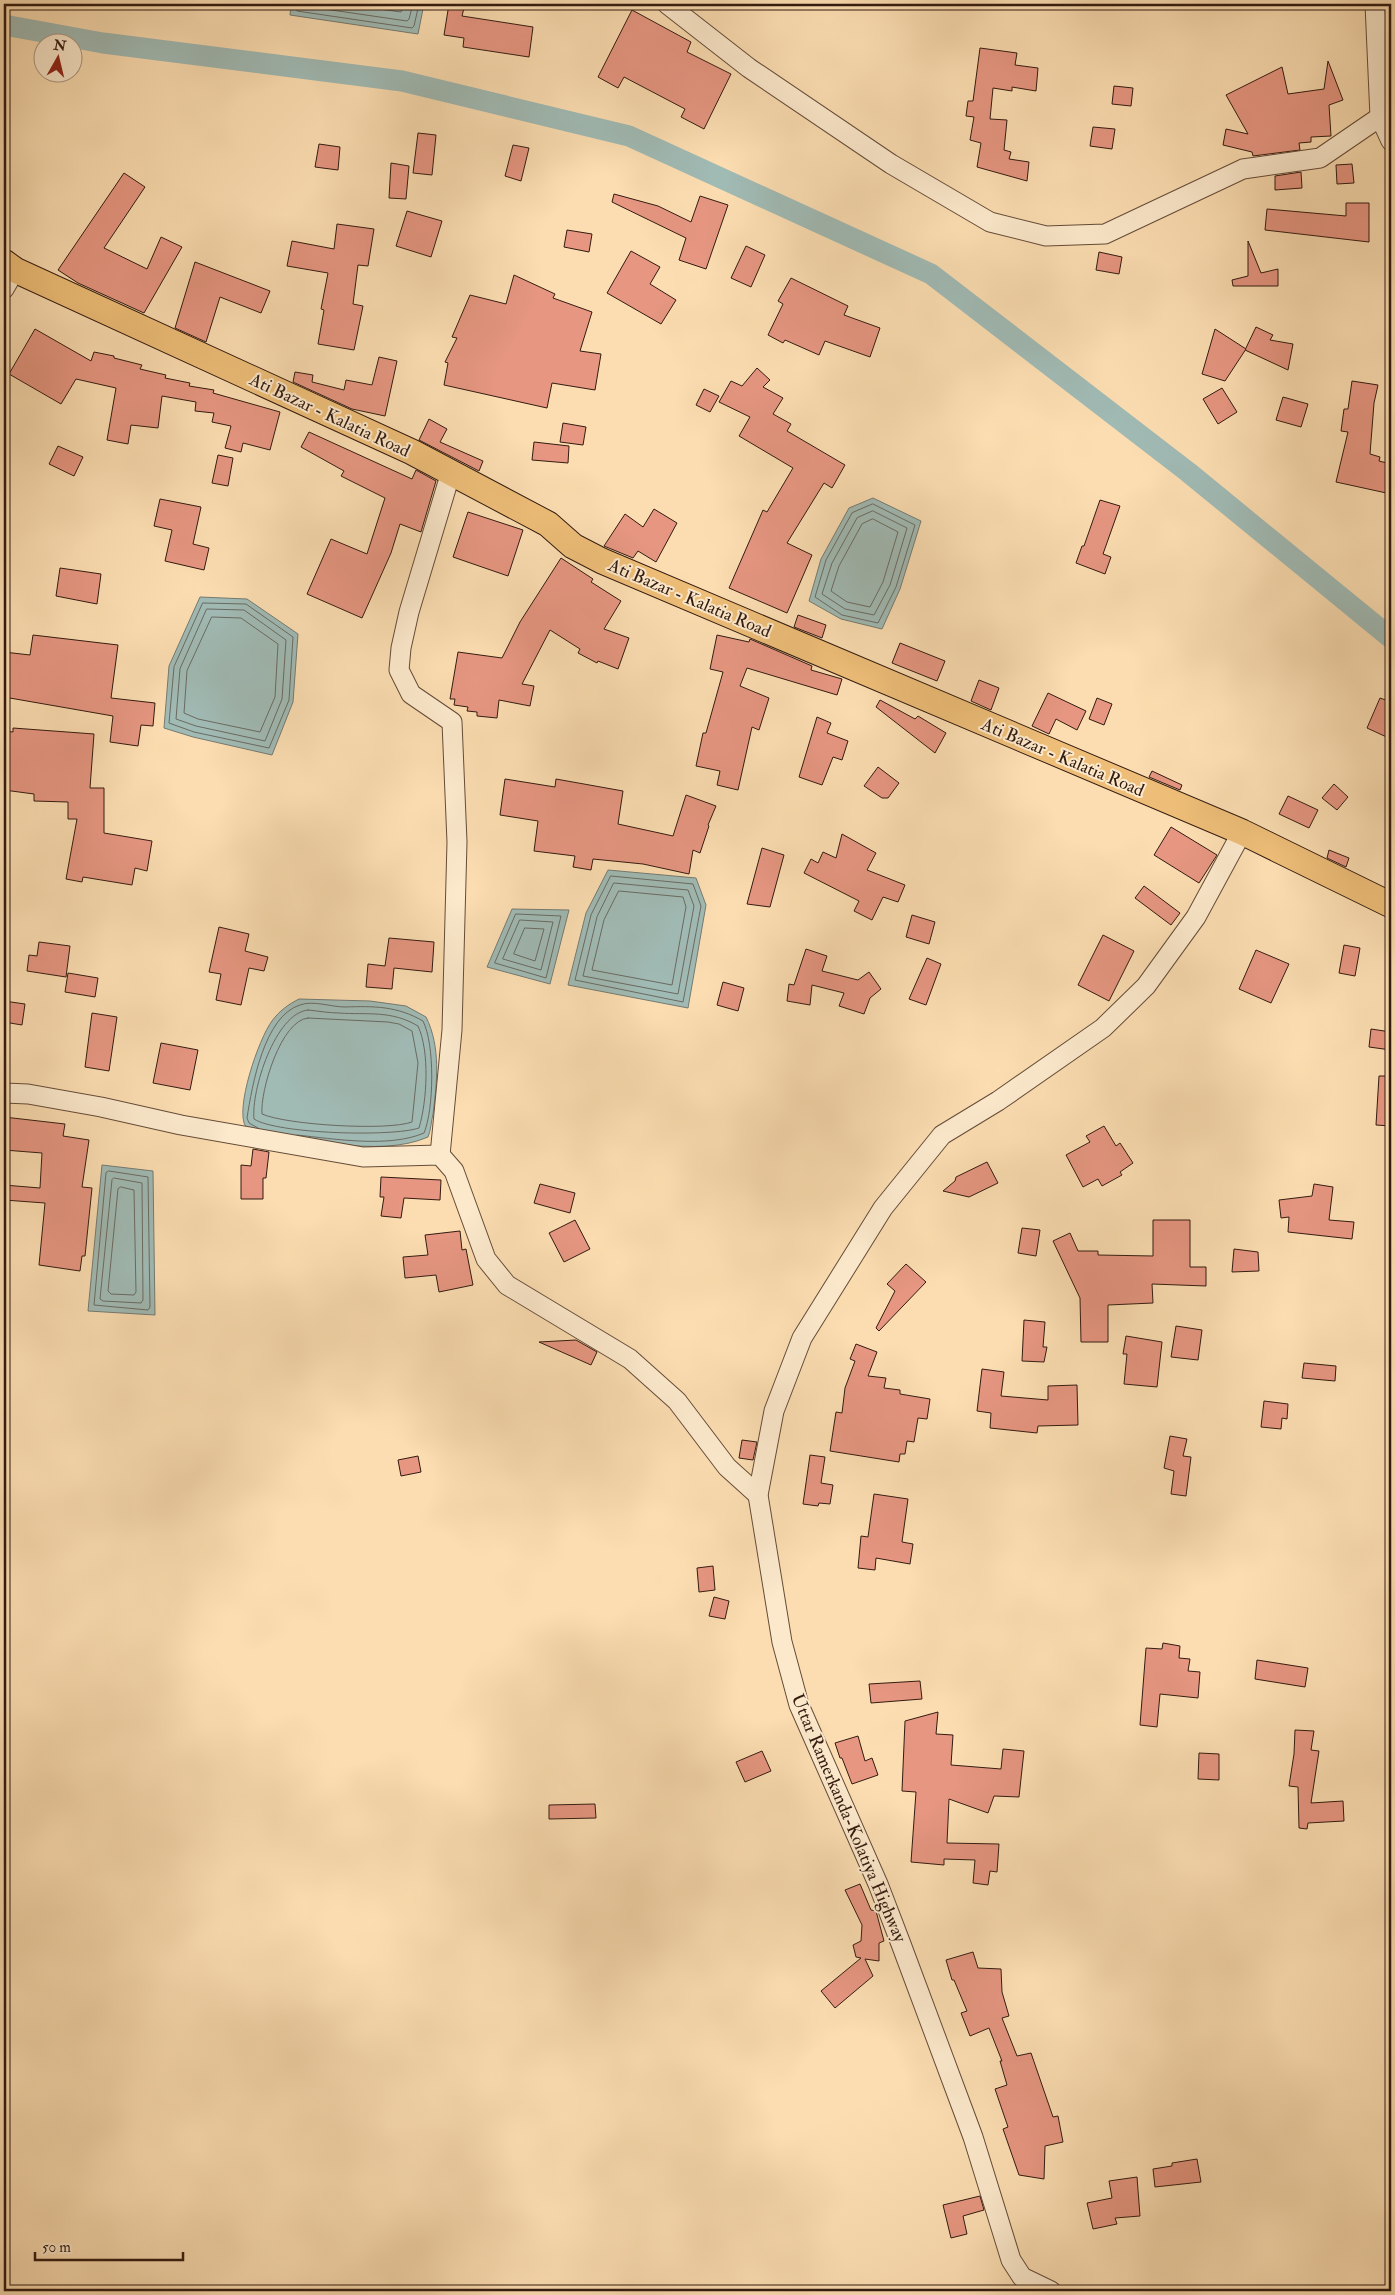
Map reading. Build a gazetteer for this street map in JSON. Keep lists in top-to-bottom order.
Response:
{
  "streets": {
    "main road": ["Ati Bazar - Kalatia Road"],
    "street": ["Uttar Ramerkanda-Kolatiya Highway"]
  },
  "crossings": [
    ["Ati Bazar - Kalatia Road", "Uttar Ramerkanda-Kolatiya Highway"]
  ],
  "scale_bar": "50 m",
  "north": "top"
}
